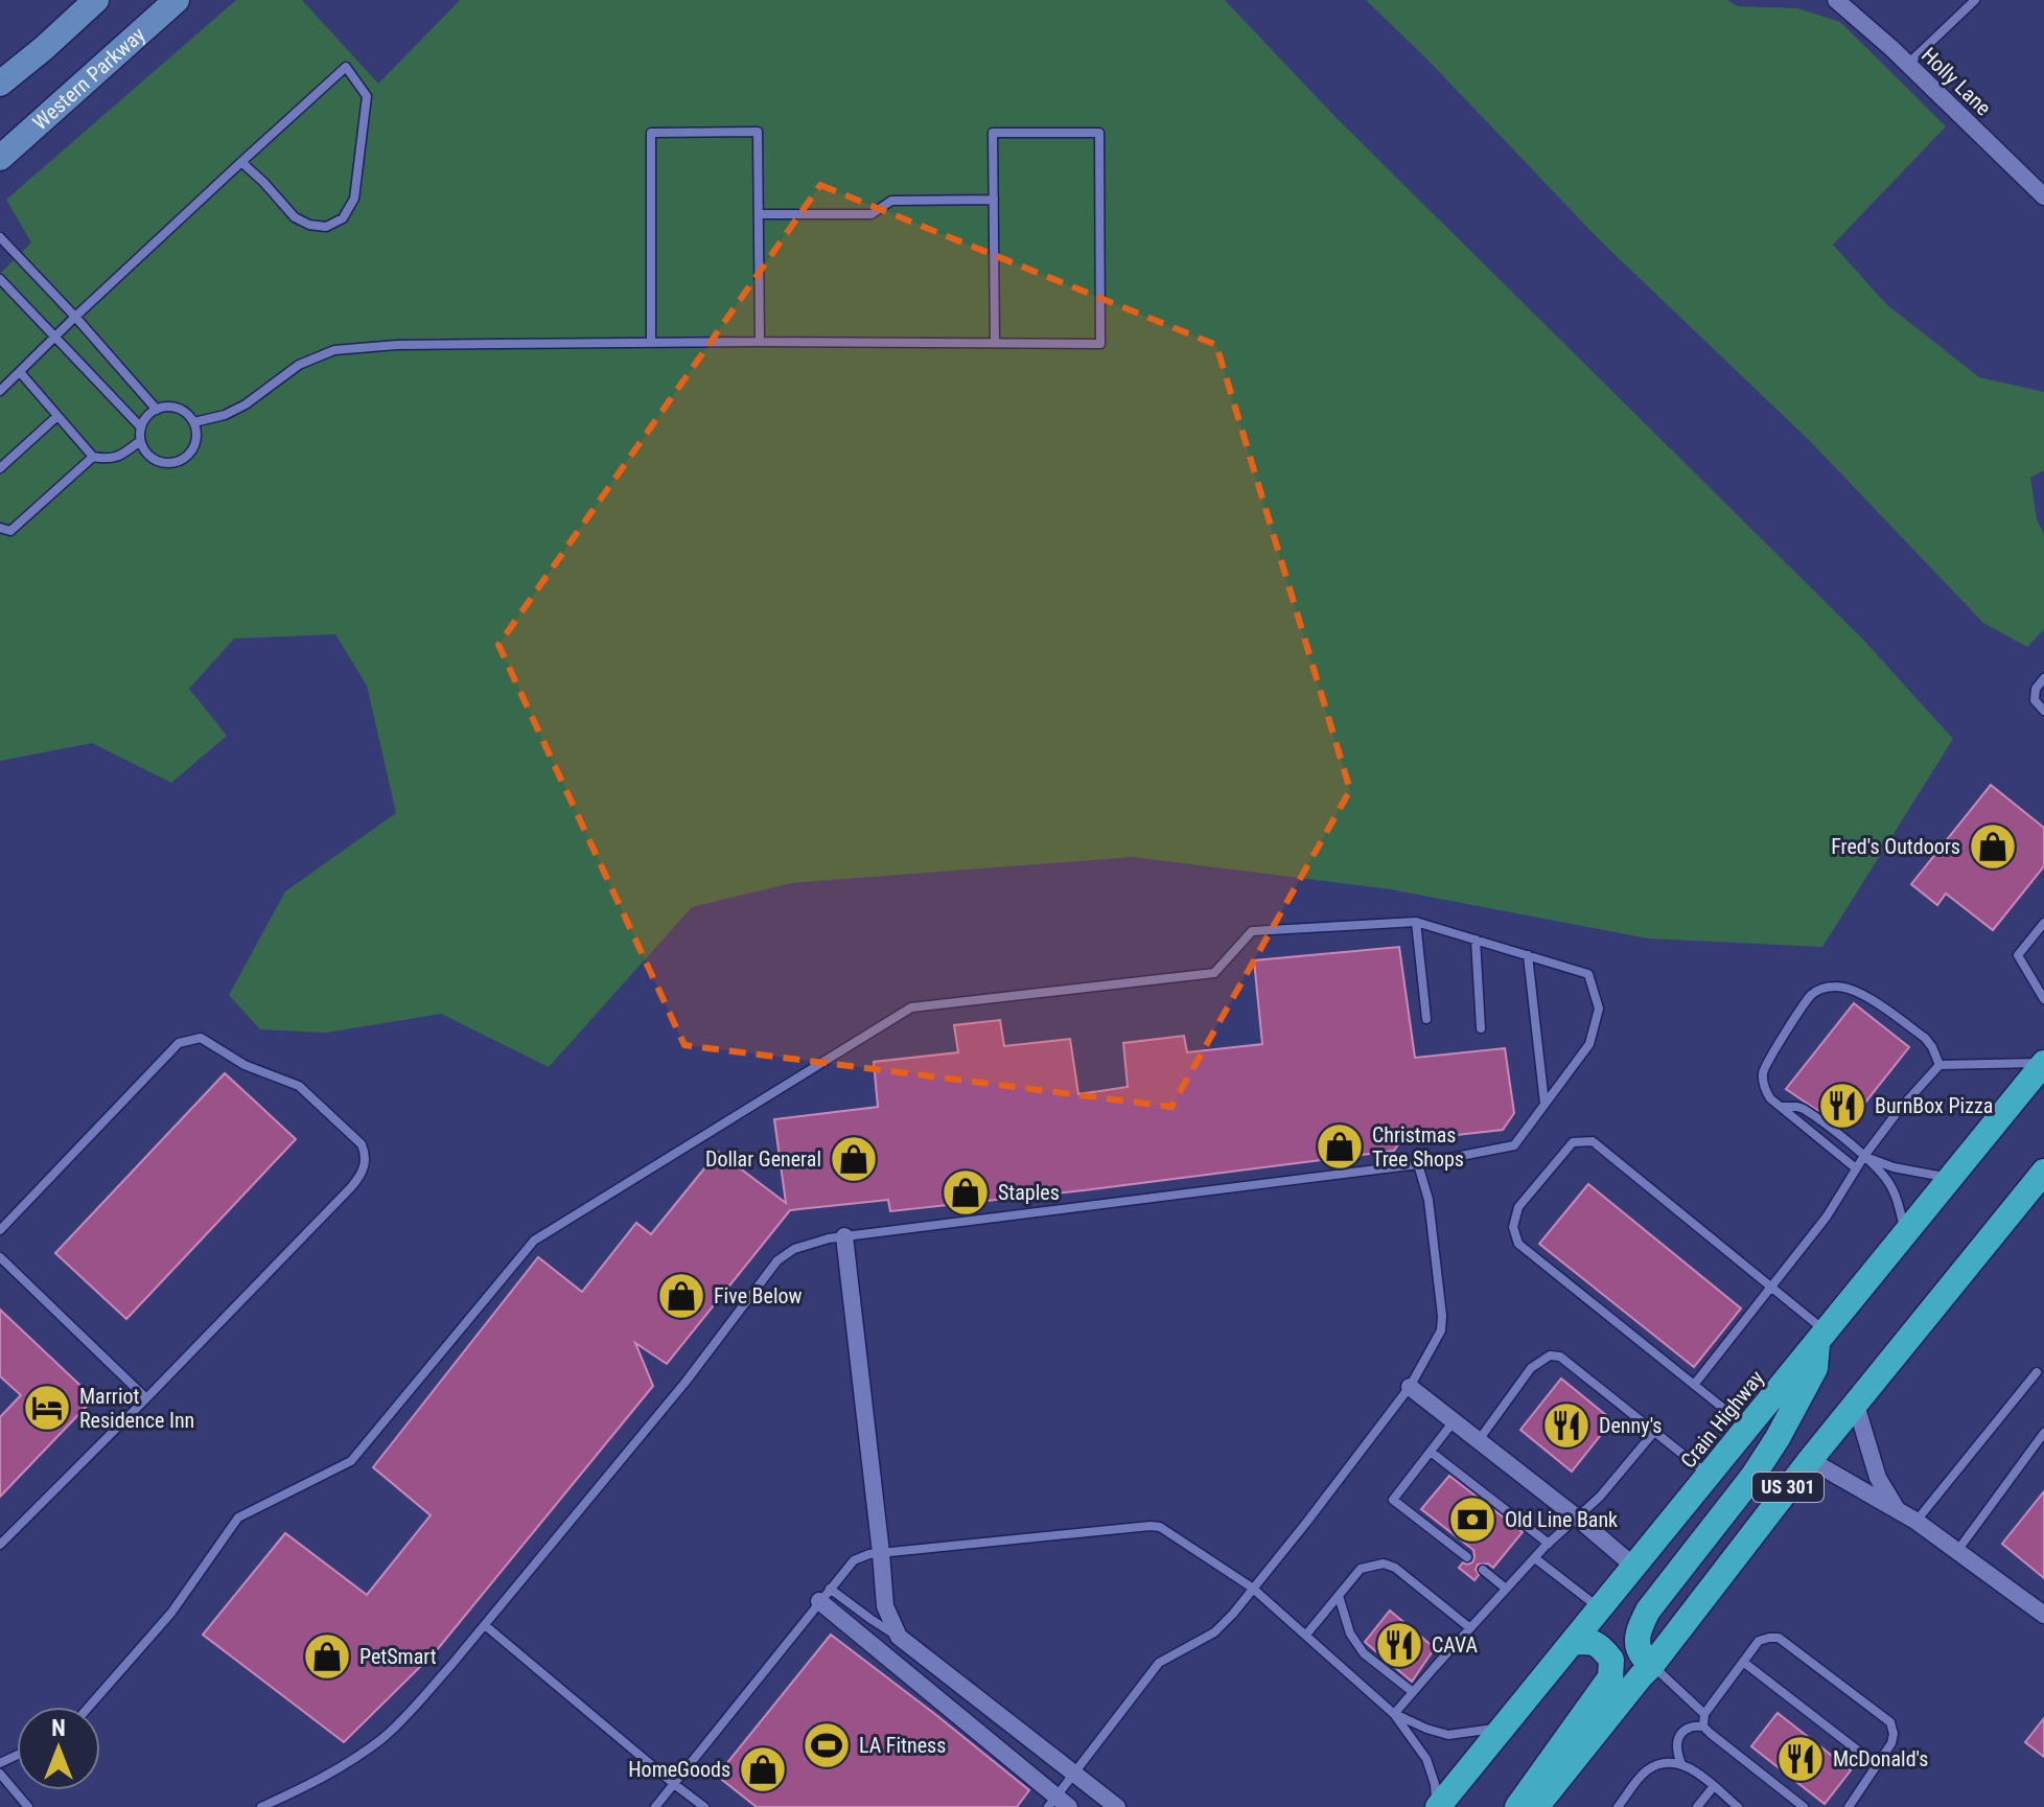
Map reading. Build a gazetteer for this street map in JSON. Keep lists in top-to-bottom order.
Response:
{
  "streets": {
    "highway": ["Crain Highway", "US 301"],
    "main road": ["Western Parkway"],
    "street": ["Holly Lane"]
  },
  "places": {
    "shop": [
      "Fred's Outdoors",
      "Christmas Tree Shops",
      "Dollar General",
      "Staples",
      "Five Below",
      "PetSmart",
      "HomeGoods"
    ],
    "restaurant": [
      "BurnBox Pizza",
      "Denny's",
      "CAVA",
      "McDonald's"
    ],
    "hotel": ["Marriot Residence Inn"],
    "bank": ["Old Line Bank"],
    "sports": ["LA Fitness"]
  },
  "north": "top"
}
